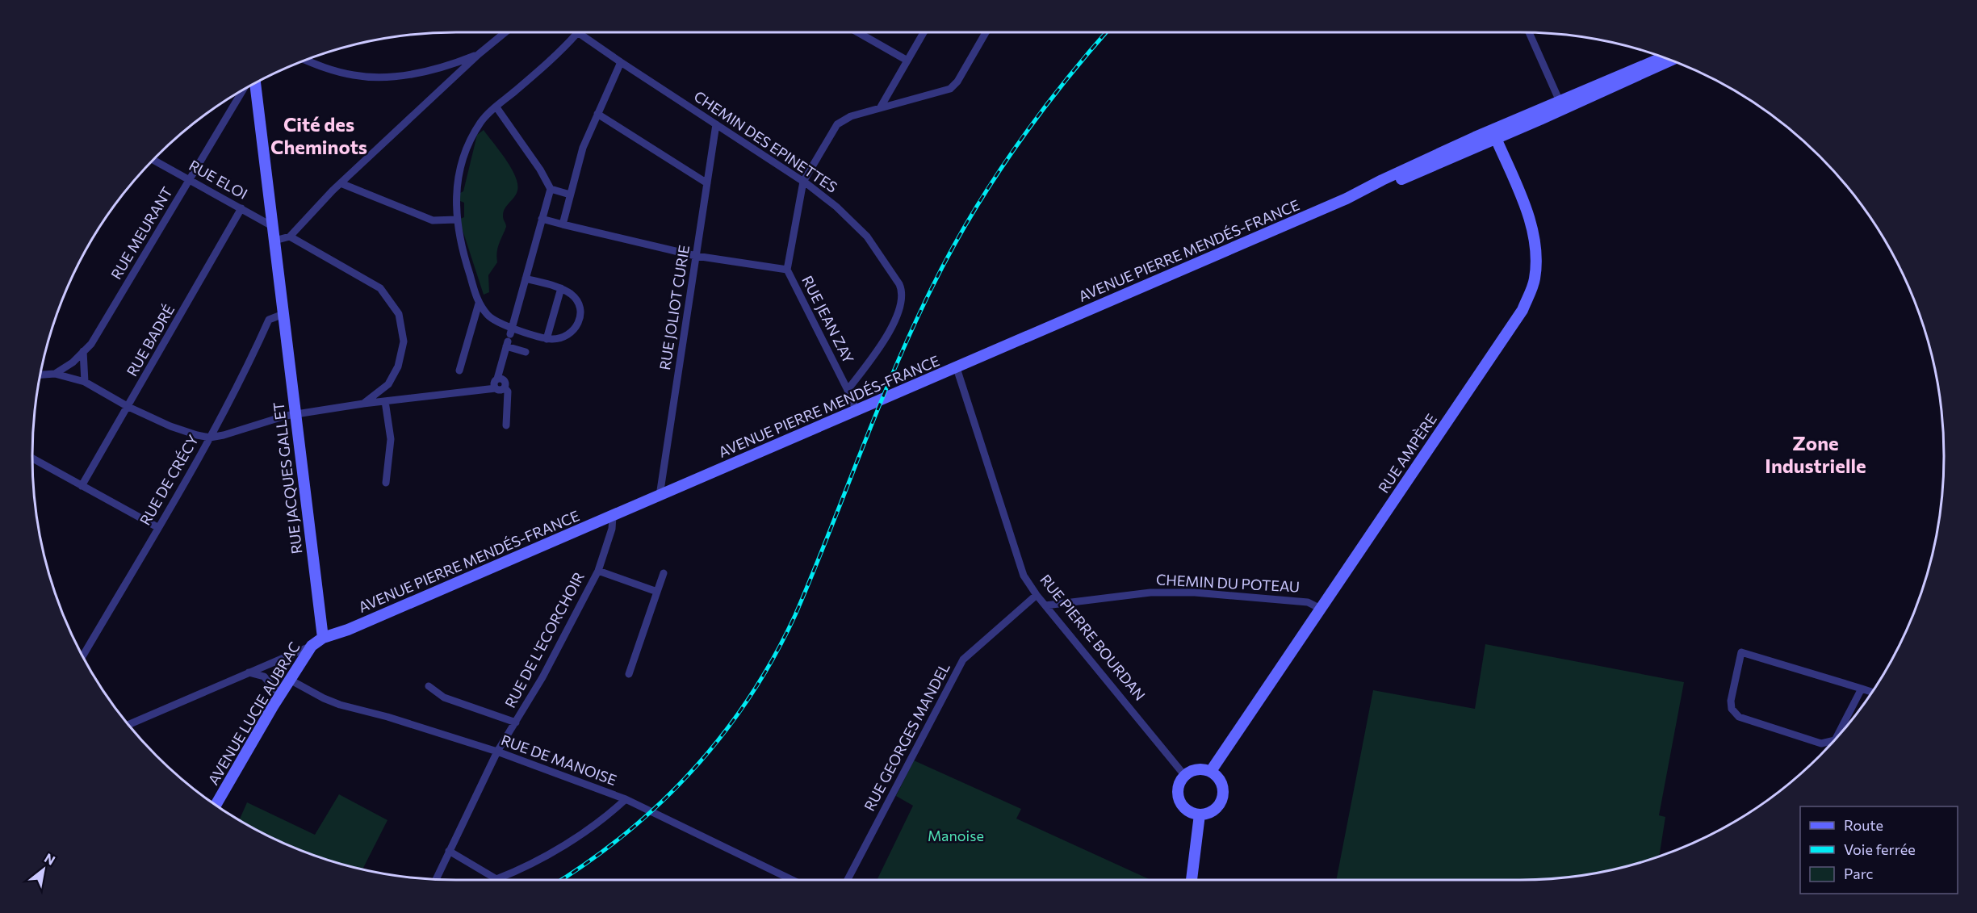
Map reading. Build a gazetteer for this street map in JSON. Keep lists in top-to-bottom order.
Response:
{
  "streets": {
    "main road": [
      "AVENUE PIERRE MENDÉS-FRANCE",
      "RUE AMPÈRE",
      "RUE JACQUES GALLET",
      "AVENUE LUCIE AUBRAC"
    ],
    "street": [
      "CHEMIN DES EPINETTES",
      "RUE ELOI",
      "RUE MEURANT",
      "RUE JOLIOT CURIE",
      "RUE JEAN ZAY",
      "RUE BADRÉ",
      "RUE DE CRÉCY",
      "CHEMIN DU POTEAU",
      "RUE PIERRE BOURDAN",
      "RUE DE L'ECORCHOIR",
      "RUE GEORGES MANDEL",
      "RUE DE MANOISE"
    ]
  },
  "crossings": [
    ["CHEMIN DES EPINETTES", "RUE JOLIOT CURIE"],
    ["CHEMIN DES EPINETTES", "RUE JEAN ZAY"],
    ["RUE ELOI", "RUE MEURANT"],
    ["RUE ELOI", "RUE BADRÉ"],
    ["RUE ELOI", "RUE JACQUES GALLET"],
    ["AVENUE PIERRE MENDÉS-FRANCE", "RUE JOLIOT CURIE"],
    ["AVENUE PIERRE MENDÉS-FRANCE", "RUE JEAN ZAY"],
    ["AVENUE PIERRE MENDÉS-FRANCE", "RUE AMPÈRE"],
    ["AVENUE PIERRE MENDÉS-FRANCE", "RUE JACQUES GALLET"],
    ["AVENUE PIERRE MENDÉS-FRANCE", "RUE PIERRE BOURDAN"],
    ["AVENUE PIERRE MENDÉS-FRANCE", "RUE DE L'ECORCHOIR"],
    ["AVENUE PIERRE MENDÉS-FRANCE", "AVENUE LUCIE AUBRAC"],
    ["RUE AMPÈRE", "CHEMIN DU POTEAU"],
    ["RUE AMPÈRE", "RUE PIERRE BOURDAN"],
    ["RUE JACQUES GALLET", "RUE DE CRÉCY"],
    ["RUE JACQUES GALLET", "AVENUE LUCIE AUBRAC"],
    ["CHEMIN DU POTEAU", "RUE PIERRE BOURDAN"],
    ["RUE PIERRE BOURDAN", "RUE GEORGES MANDEL"],
    ["RUE DE L'ECORCHOIR", "RUE DE MANOISE"],
    ["AVENUE LUCIE AUBRAC", "RUE DE MANOISE"]
  ],
  "districts": ["Cité des Cheminots", "Zone Industrielle"],
  "parks": ["Manoise"],
  "legend": ["Route", "Voie ferrée", "Parc"],
  "north": "top right"
}
